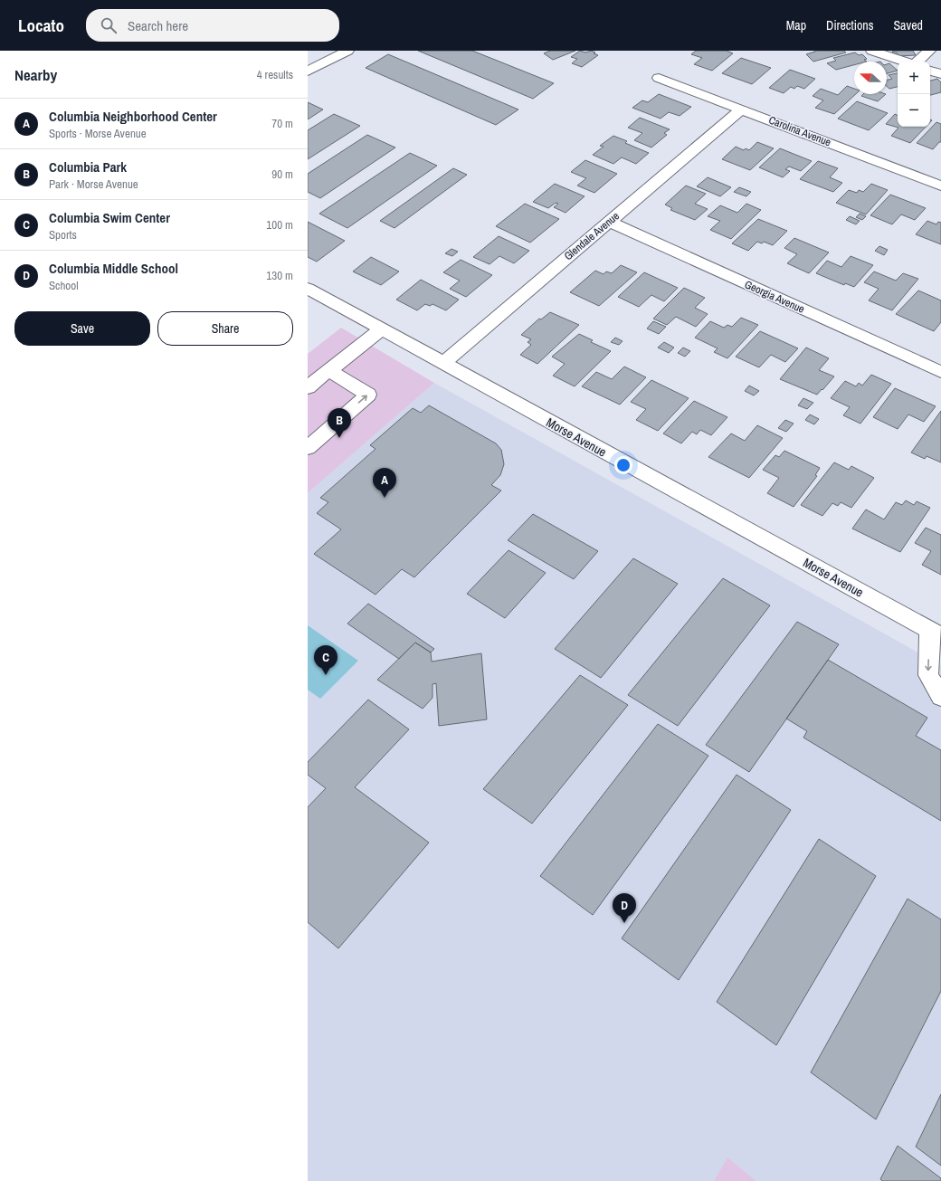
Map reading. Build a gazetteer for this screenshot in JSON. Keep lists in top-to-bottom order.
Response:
{
  "streets": {
    "street": [
      "Carolina Avenue",
      "Glendale Avenue",
      "Georgia Avenue",
      "Morse Avenue"
    ]
  },
  "crossings": [
    ["Carolina Avenue", "Glendale Avenue"],
    ["Glendale Avenue", "Georgia Avenue"],
    ["Glendale Avenue", "Morse Avenue"]
  ],
  "north": "left",
  "page": {
    "header": "Locato",
    "search": "Search here",
    "nav": ["Map", "Directions", "Saved"],
    "heading": ["Nearby", "4 results"],
    "map_buttons": ["+", "−"],
    "list": [
      {
        "mark": "A",
        "name": "Columbia Neighborhood Center",
        "note": "Sports · Morse Avenue",
        "value": "70 m"
      },
      {
        "mark": "B",
        "name": "Columbia Park",
        "note": "Park · Morse Avenue",
        "value": "90 m"
      },
      {
        "mark": "C",
        "name": "Columbia Swim Center",
        "note": "Sports",
        "value": "100 m"
      },
      {
        "mark": "D",
        "name": "Columbia Middle School",
        "note": "School",
        "value": "130 m"
      }
    ],
    "buttons": ["Save", "Share"],
    "pins": [
      "B",
      "A",
      "C",
      "D"
    ]
  }
}
